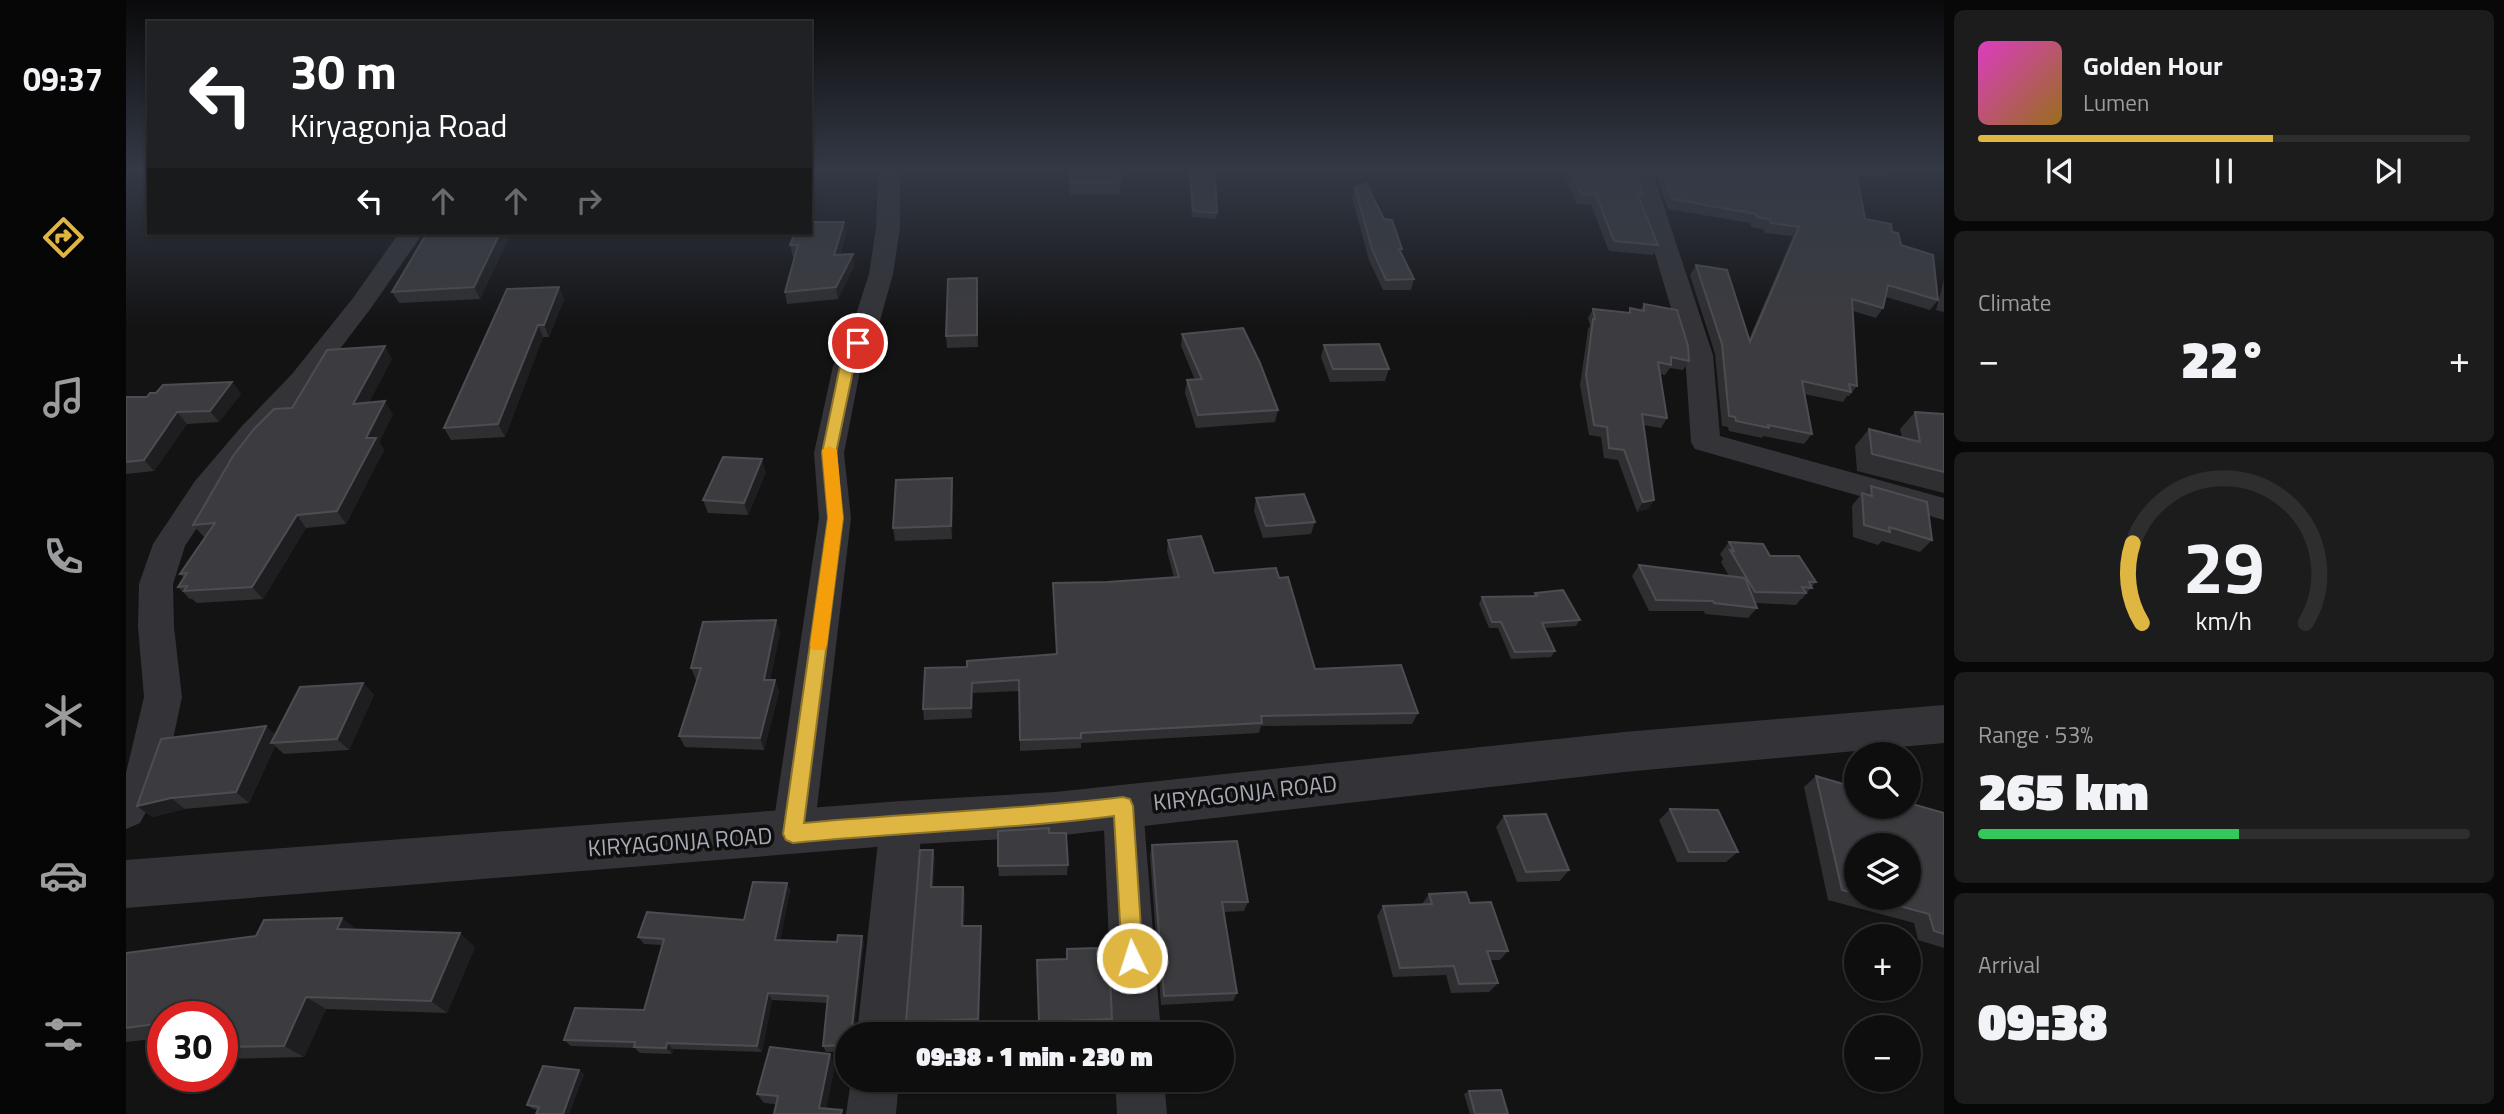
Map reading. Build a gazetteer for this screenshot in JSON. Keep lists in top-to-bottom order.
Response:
{
  "streets": {
    "street": ["KIRYAGONJA ROAD"]
  },
  "page": {
    "tabs": "09:37",
    "turn": ["30 m", "Kiryagonja Road"],
    "song": ["Golden Hour", "Lumen"],
    "tile": [
      "Climate",
      ["Range · 53%", "265 km"],
      ["Arrival", "09:38"]
    ],
    "heat": ["−", "22°", "+"],
    "map_buttons": ["+", "−"],
    "limit": "30",
    "trip": "09:38 · 1 min · 230 m",
    "gauge": ["29", "km/h"]
  }
}
